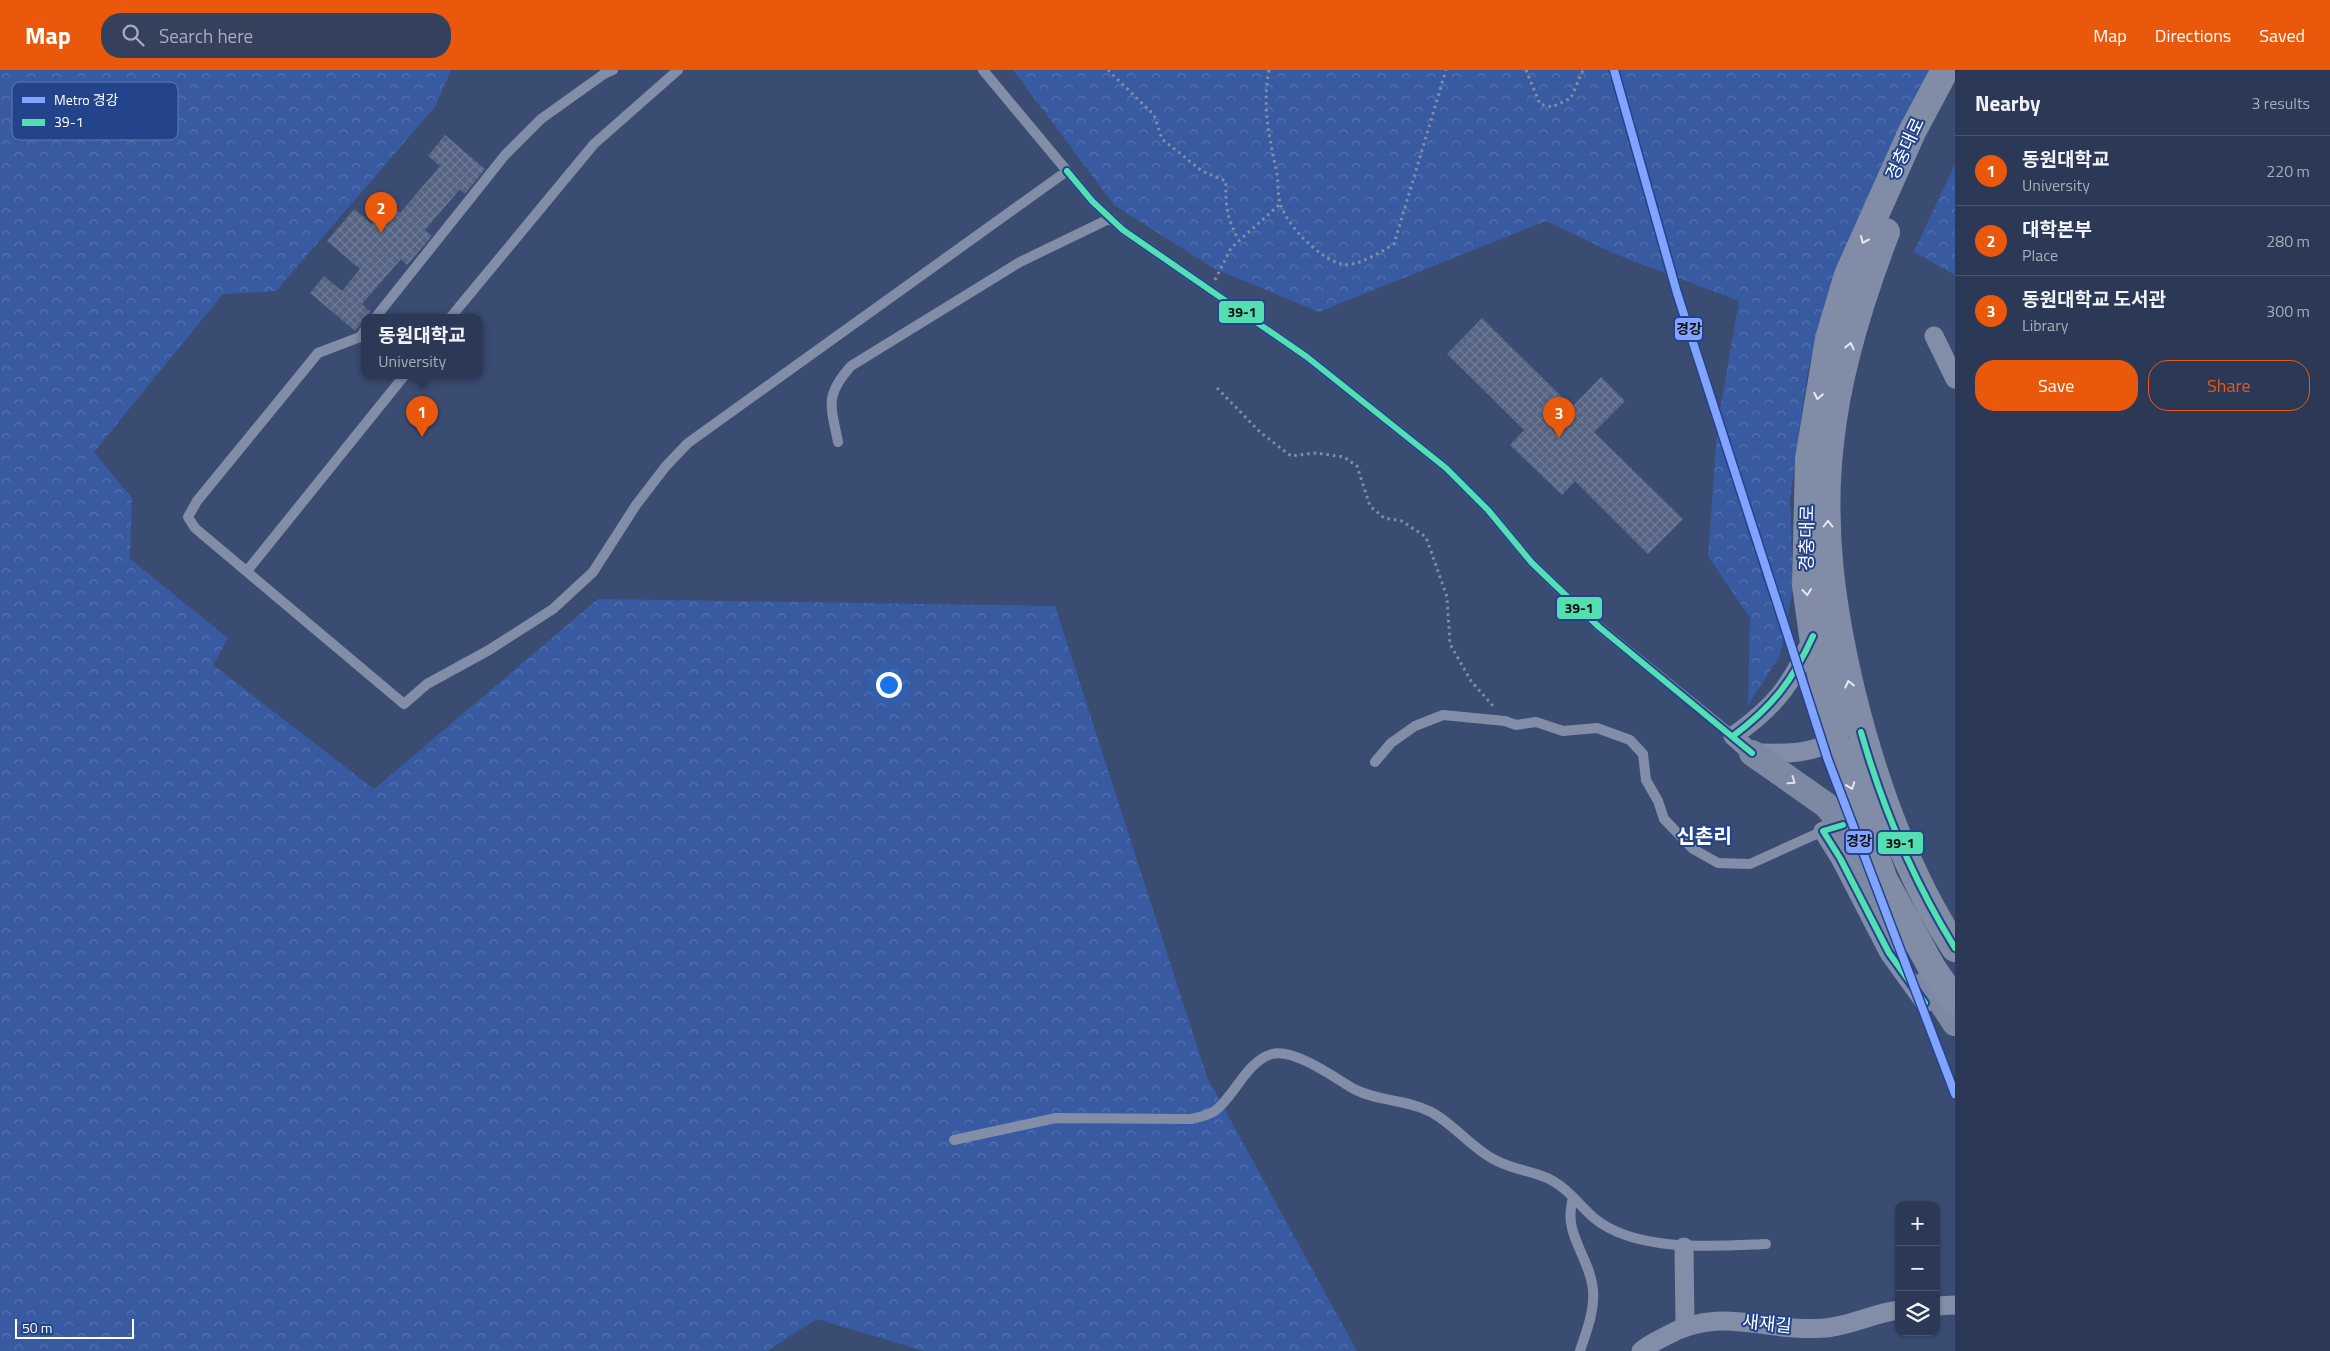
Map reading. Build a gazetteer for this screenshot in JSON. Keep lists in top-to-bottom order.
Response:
{
  "streets": {
    "main road": ["경충대로"],
    "street": ["새재길"]
  },
  "districts": ["신촌리"],
  "lines": ["metro line 경강", "transit line 39-1"],
  "legend": ["Metro 경강", "39-1"],
  "scale_bar": "50 m",
  "page": {
    "header": "Map",
    "search": "Search here",
    "nav": ["Map", "Directions", "Saved"],
    "heading": ["Nearby", "3 results"],
    "list": [
      {
        "mark": "1",
        "name": "동원대학교",
        "note": "University",
        "value": "220 m"
      },
      {
        "mark": "2",
        "name": "대학본부",
        "note": "Place",
        "value": "280 m"
      },
      {
        "mark": "3",
        "name": "동원대학교 도서관",
        "note": "Library",
        "value": "300 m"
      }
    ],
    "pins": ["2", "1", "3"],
    "popup": ["동원대학교", "University"],
    "buttons": ["Save", "Share"],
    "map_buttons": ["+", "−"],
    "scale": "50 m"
  }
}
